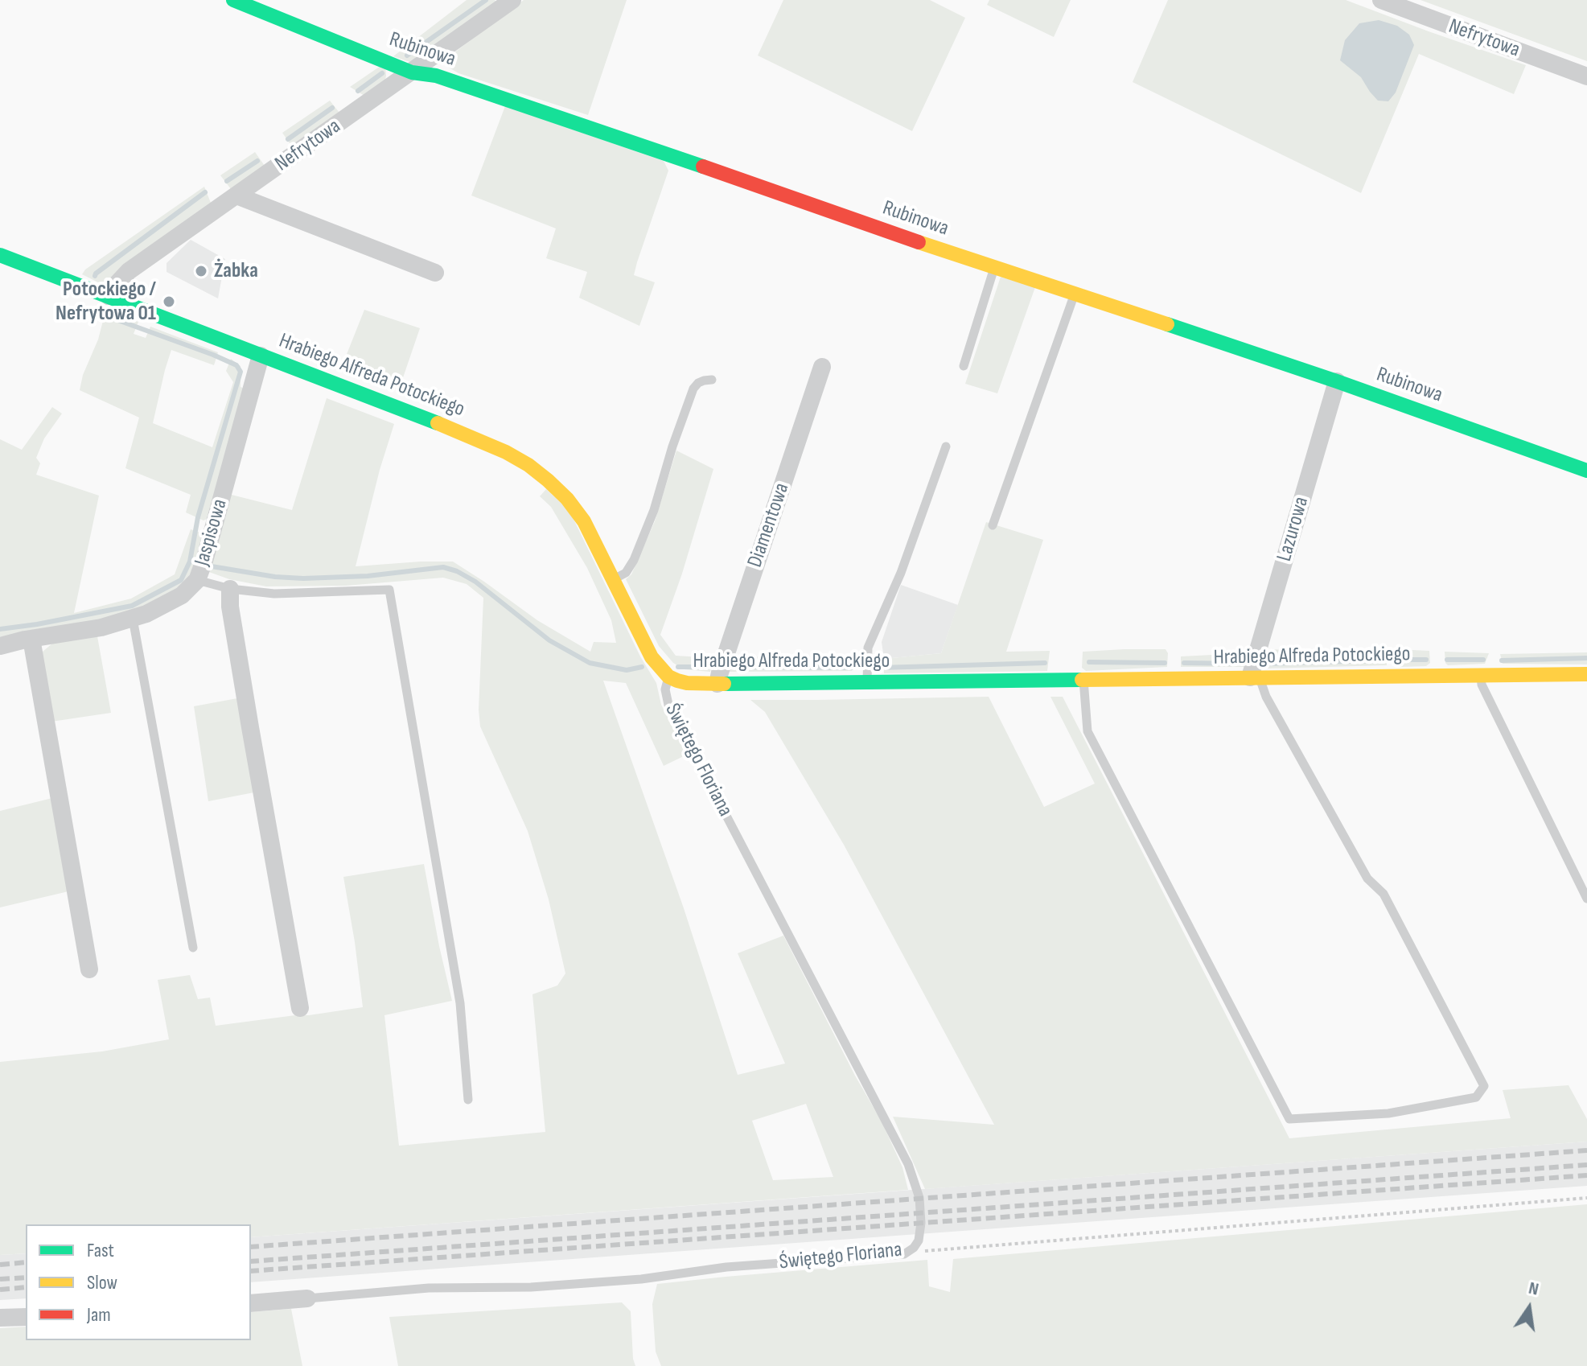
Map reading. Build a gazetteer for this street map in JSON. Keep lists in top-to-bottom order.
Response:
{
  "streets": {
    "street": [
      "Nefrytowa",
      "Rubinowa",
      "Hrabiego Alfreda Potockiego",
      "Diamentowa",
      "Lazurowa",
      "Jaspisowa",
      "Świętego Floriana"
    ]
  },
  "crossings": [
    ["Nefrytowa", "Rubinowa"],
    ["Nefrytowa", "Hrabiego Alfreda Potockiego"],
    ["Rubinowa", "Lazurowa"],
    ["Hrabiego Alfreda Potockiego", "Diamentowa"],
    ["Hrabiego Alfreda Potockiego", "Lazurowa"],
    ["Hrabiego Alfreda Potockiego", "Jaspisowa"],
    ["Hrabiego Alfreda Potockiego", "Świętego Floriana"]
  ],
  "places": ["Żabka", "Potockiego / Nefrytowa 01"],
  "legend": ["Fast", "Slow", "Jam"],
  "north": "top"
}
